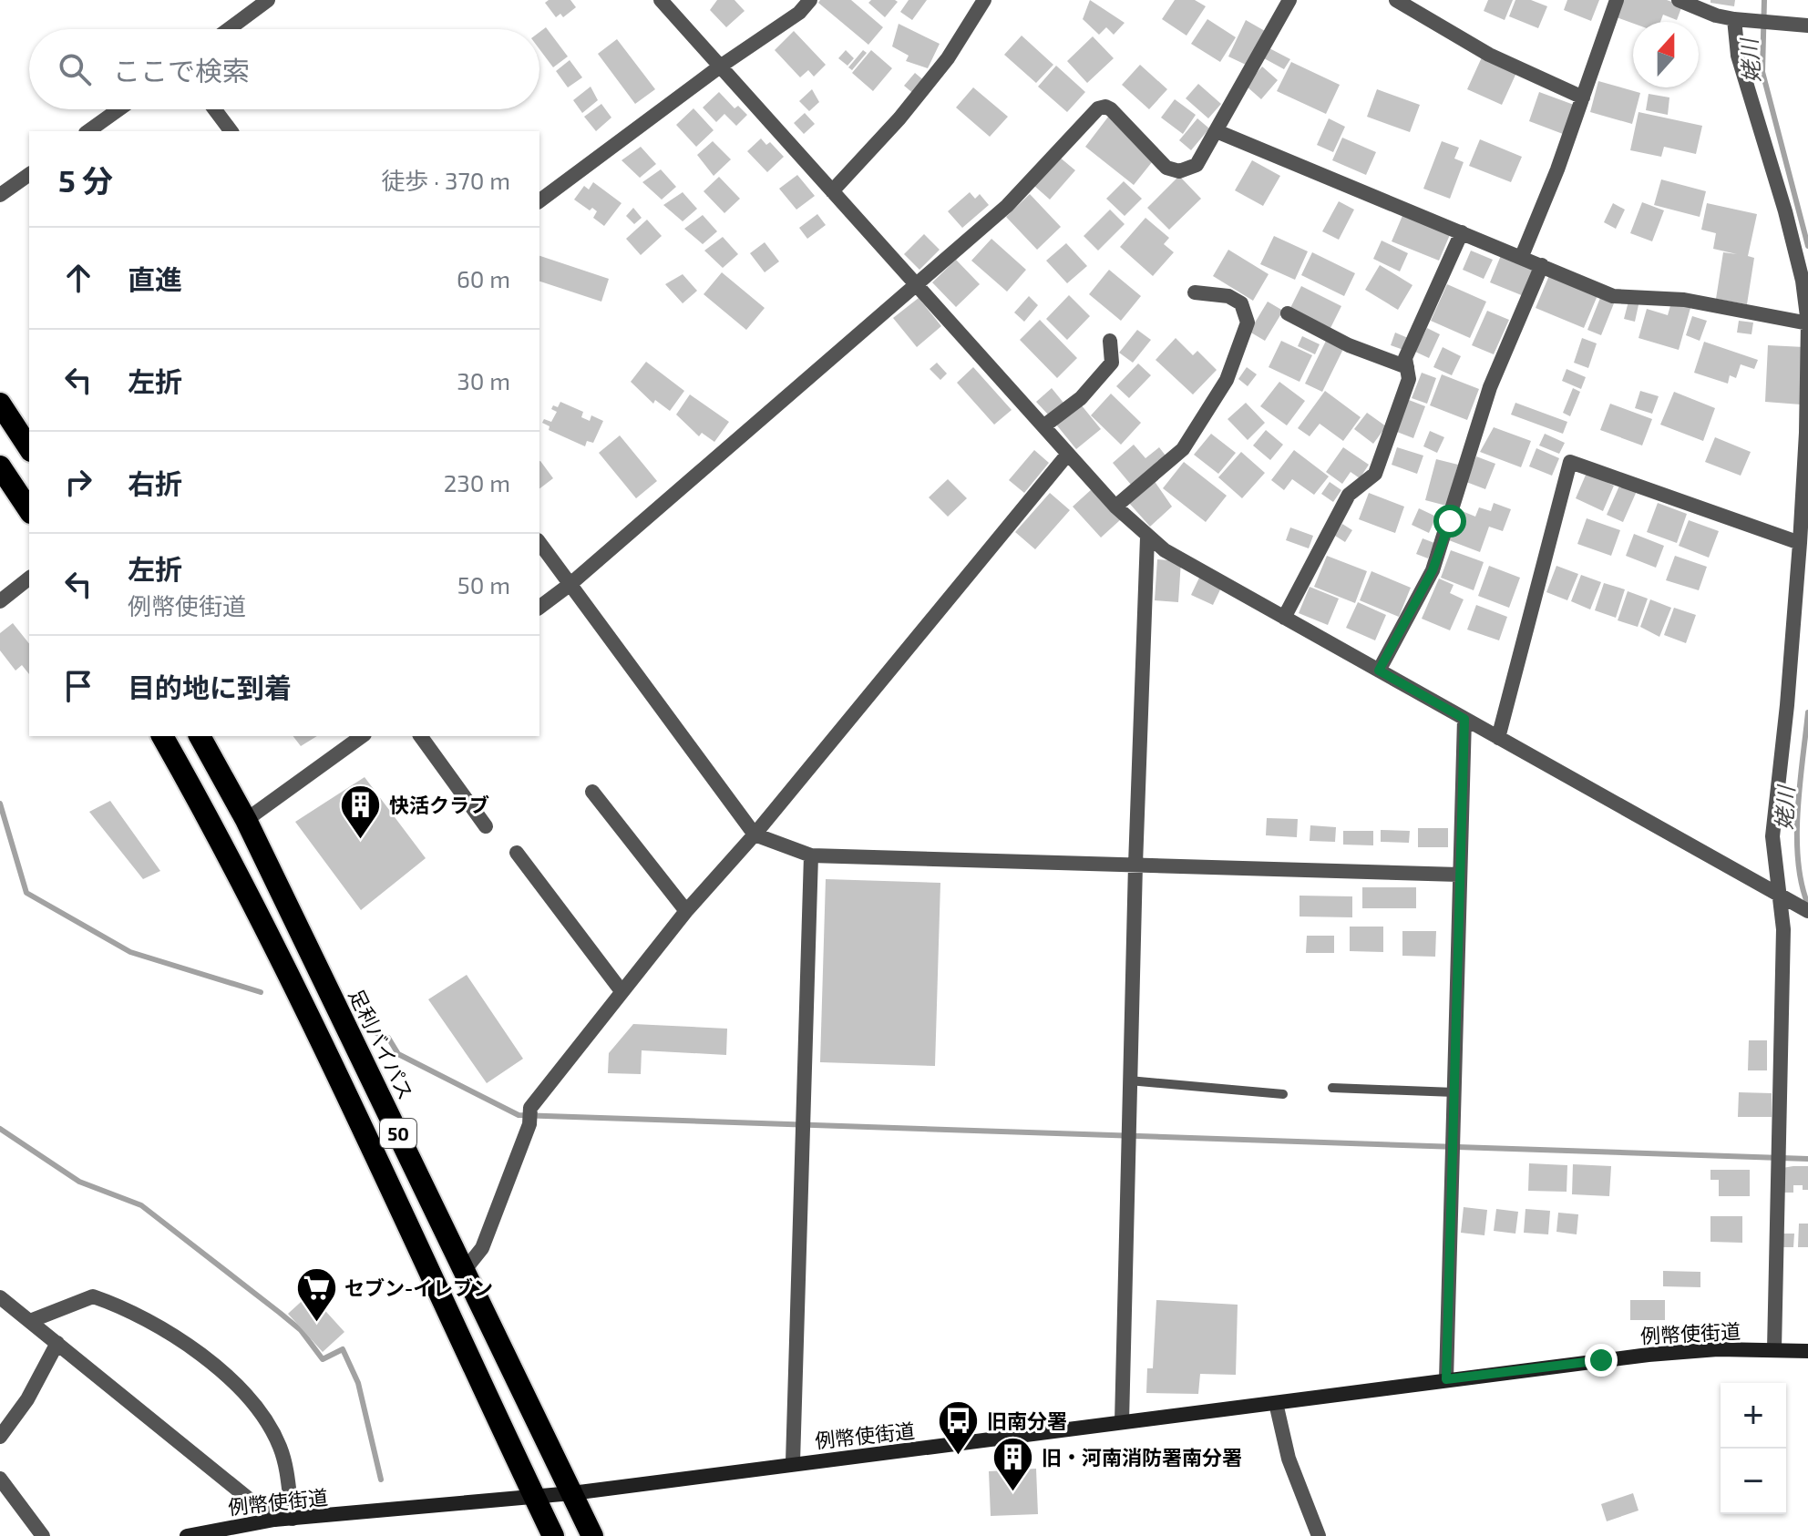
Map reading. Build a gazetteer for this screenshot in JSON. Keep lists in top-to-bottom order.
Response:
{
  "streets": {
    "highway": ["足利バイパス", "50"],
    "main road": ["例幣使街道"]
  },
  "crossings": [
    ["足利バイパス", "例幣使街道"],
    ["50", "例幣使街道"]
  ],
  "water": ["姥川"],
  "places": {
    "building": ["快活クラブ", "旧・河南消防署南分署"],
    "supermarket": ["セブン-イレブン"],
    "bus stop": ["旧南分署"]
  },
  "north": "top",
  "page": {
    "search": "ここで検索",
    "heading": ["5 分", "徒歩 · 370 m"],
    "list": [
      ["直進", "60 m"],
      ["左折", "30 m"],
      ["右折", "230 m"],
      ["左折", "例幣使街道", "50 m"],
      "目的地に到着"
    ],
    "map_buttons": ["+", "−"]
  }
}
